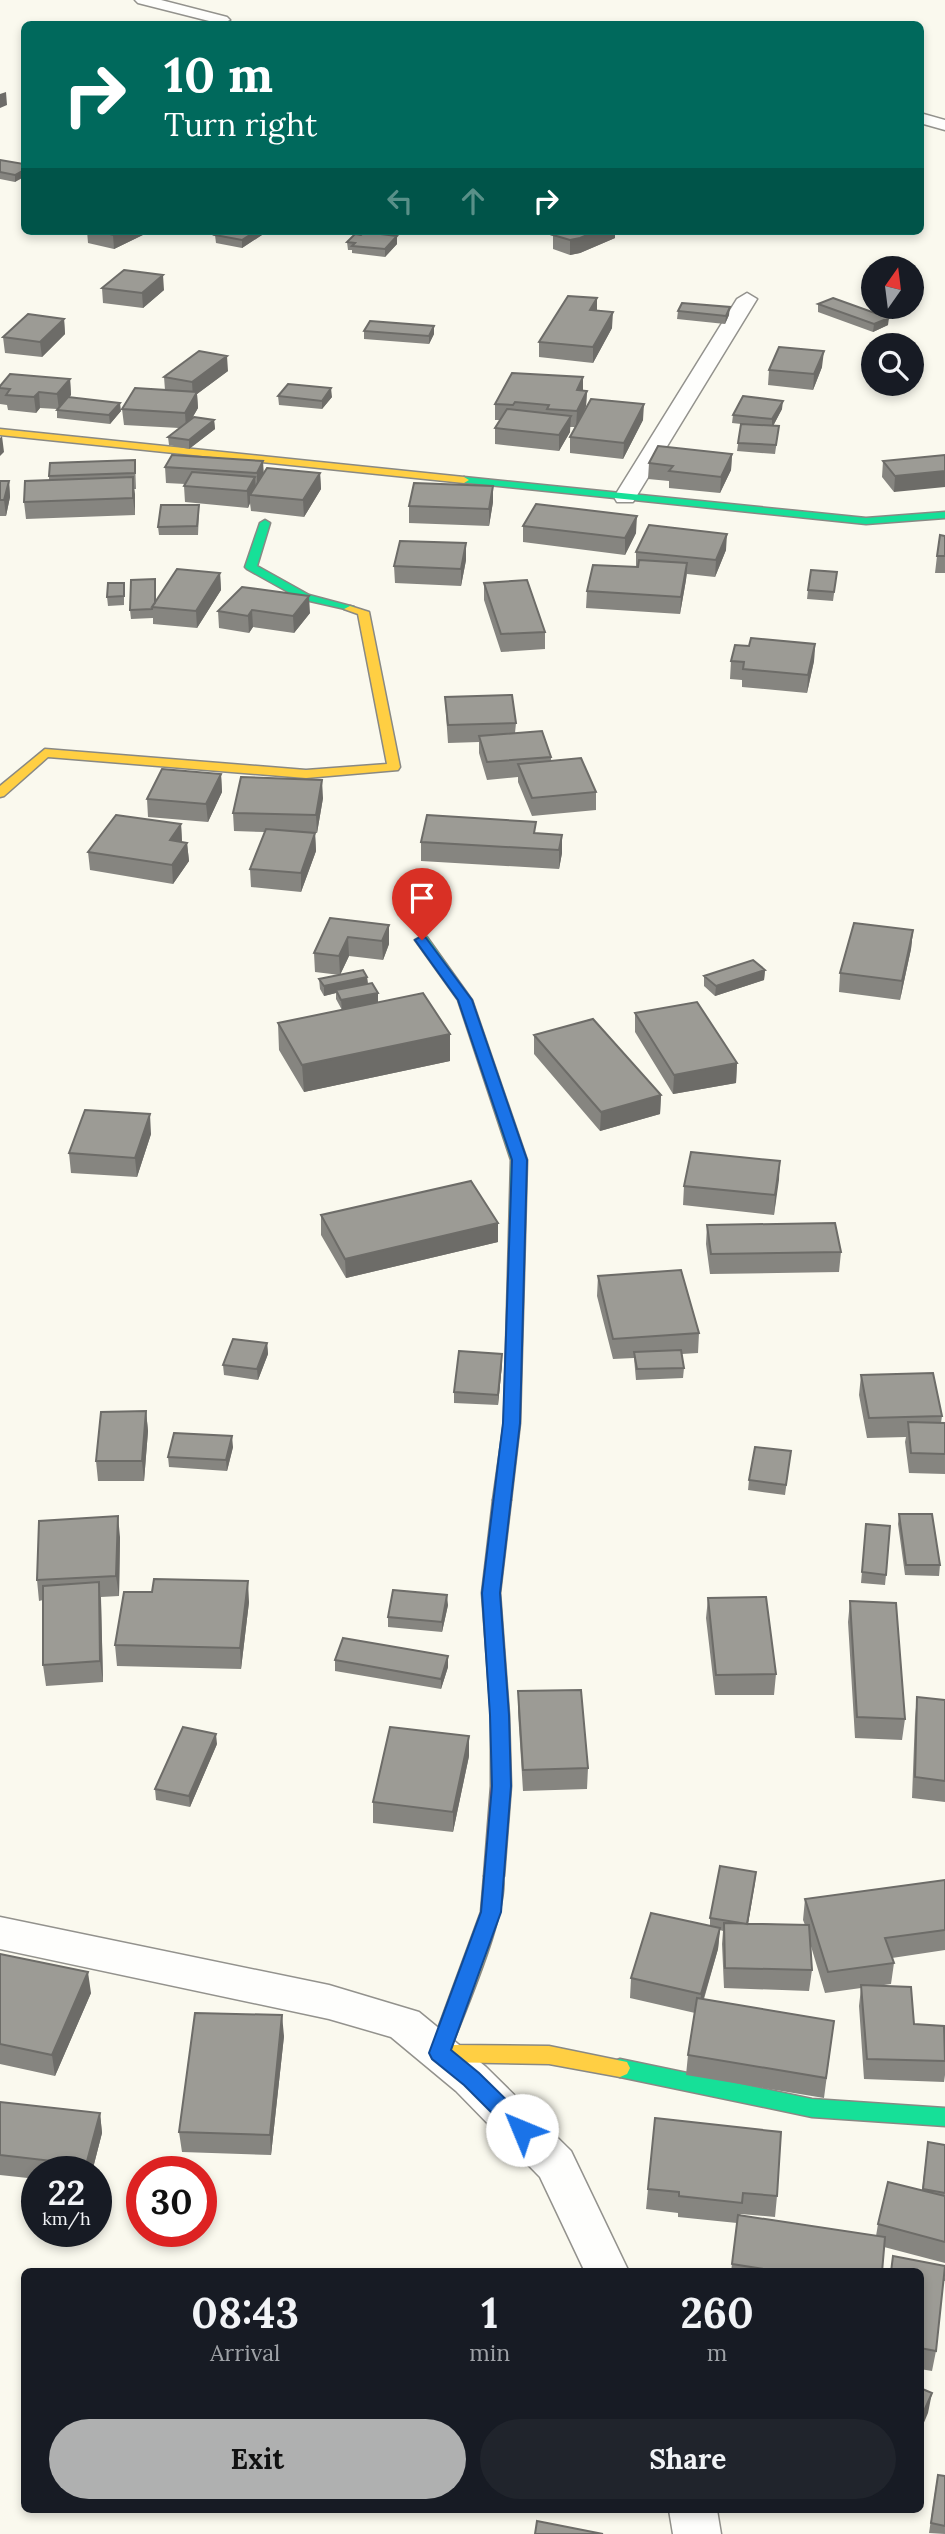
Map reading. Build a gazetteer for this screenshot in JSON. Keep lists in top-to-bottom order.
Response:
{
  "north": "top",
  "page": {
    "turn": ["10 m", "Turn right"],
    "speed": "22 km/h",
    "limit": "30",
    "eta": [
      "08:43",
      "Arrival",
      "1",
      "min",
      "260",
      "m"
    ],
    "buttons": ["Exit", "Share"]
  }
}
